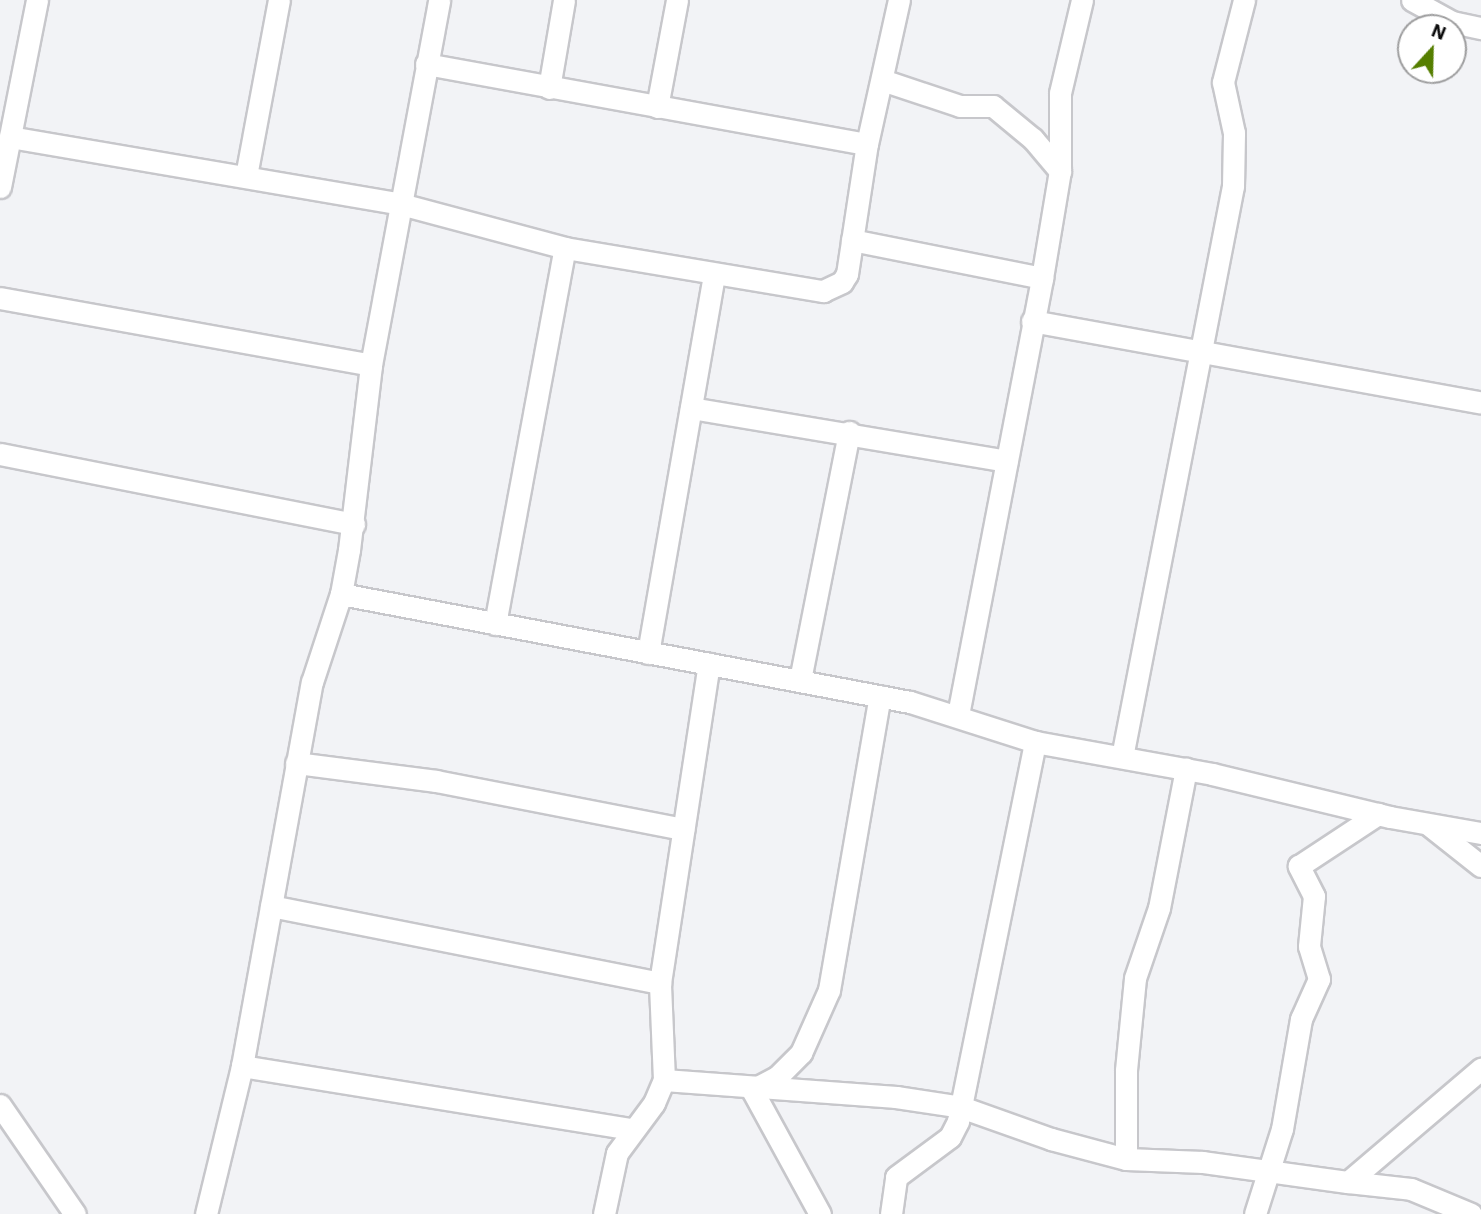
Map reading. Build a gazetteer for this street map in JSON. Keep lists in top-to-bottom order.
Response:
{
  "north": "top"
}
